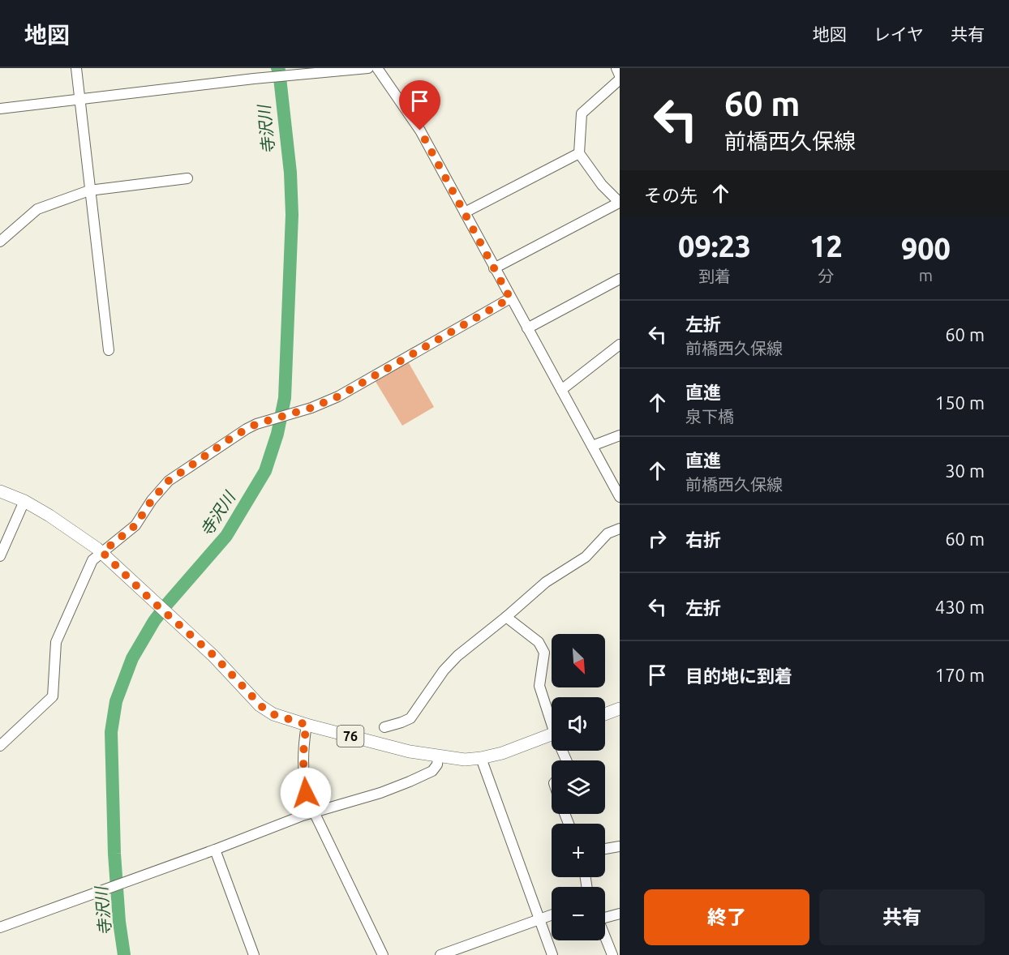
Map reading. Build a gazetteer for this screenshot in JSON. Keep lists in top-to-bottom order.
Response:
{
  "streets": {
    "main road": ["76"]
  },
  "water": ["寺沢川"],
  "north": "bottom right",
  "page": {
    "header": "地図",
    "nav": ["地図", "レイヤ", "共有"],
    "turn": ["60 m", "前橋西久保線"],
    "then": "その先",
    "eta": [
      "09:23",
      "到着",
      "12",
      "分",
      "900",
      "m"
    ],
    "list": [
      {
        "name": "左折",
        "note": "前橋西久保線",
        "value": "60 m"
      },
      {
        "name": "直進",
        "note": "泉下橋",
        "value": "150 m"
      },
      {
        "name": "直進",
        "note": "前橋西久保線",
        "value": "30 m"
      },
      {
        "name": "右折",
        "value": "60 m"
      },
      {
        "name": "左折",
        "value": "430 m"
      },
      {
        "name": "目的地に到着",
        "value": "170 m"
      }
    ],
    "map_buttons": ["+", "−"],
    "buttons": ["終了", "共有"]
  }
}
